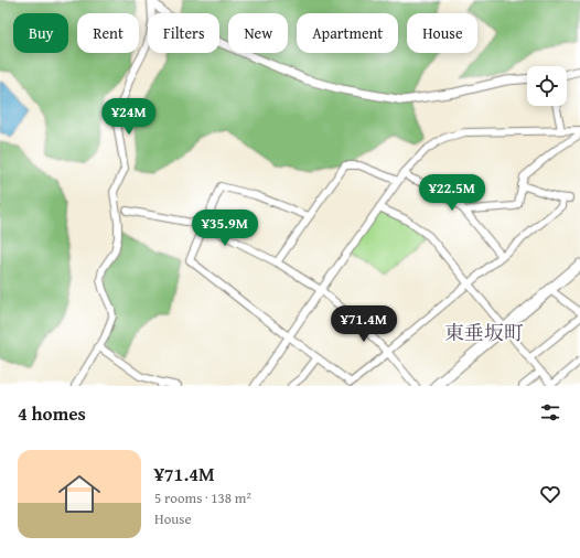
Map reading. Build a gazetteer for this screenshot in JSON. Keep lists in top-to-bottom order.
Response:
{
  "districts": ["東垂坂町"],
  "page": {
    "chip": [
      "Buy",
      "Rent",
      "Filters",
      "New",
      "Apartment",
      "House"
    ],
    "price": [
      "¥24M",
      "¥22.5M",
      "¥35.9M",
      "¥71.4M"
    ],
    "heading": "4 homes",
    "list": [
      {
        "name": "¥71.4M",
        "note": "5 rooms · 138 m² · House"
      }
    ]
  }
}
